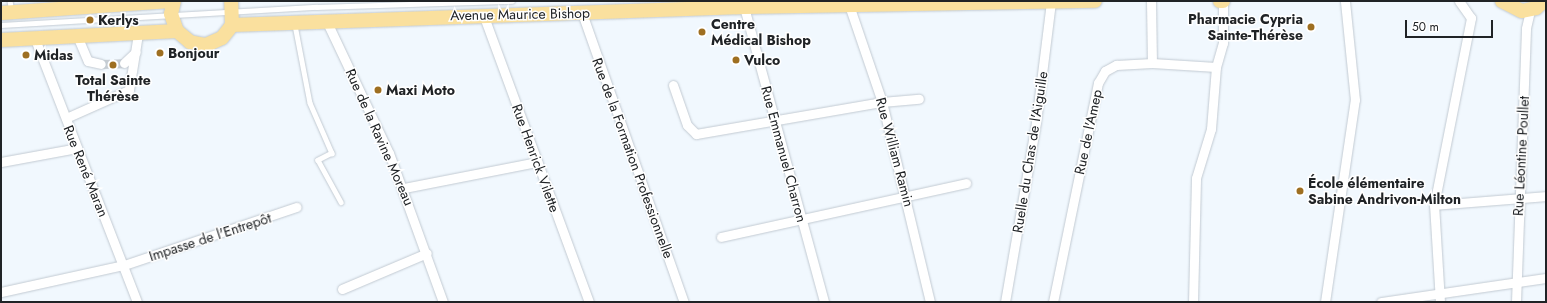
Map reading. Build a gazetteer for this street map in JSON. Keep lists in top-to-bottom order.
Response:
{
  "streets": {
    "main road": ["Avenue Maurice Bishop"],
    "street": [
      "Rue de l'Amep",
      "Rue de la Ravine Moreau",
      "Rue William Ramin",
      "Ruelle du Chas de l'Aiguille",
      "Rue Emmanuel Charron",
      "Rue Léontine Poullet",
      "Rue Henrick Vilette",
      "Rue de la Formation Professionnelle",
      "Rue René Maran",
      "Impasse de l'Entrepôt"
    ]
  },
  "crossings": [
    ["Avenue Maurice Bishop", "Rue de la Ravine Moreau"],
    ["Avenue Maurice Bishop", "Rue William Ramin"],
    ["Avenue Maurice Bishop", "Ruelle du Chas de l'Aiguille"],
    ["Avenue Maurice Bishop", "Rue Emmanuel Charron"],
    ["Avenue Maurice Bishop", "Rue Henrick Vilette"],
    ["Avenue Maurice Bishop", "Rue de la Formation Professionnelle"],
    ["Rue René Maran", "Impasse de l'Entrepôt"]
  ],
  "places": [
    "Kerlys",
    "Pharmacie Cypria Sainte-Thérèse",
    "Centre Médical Bishop",
    "Bonjour",
    "Midas",
    "Vulco",
    "Total Sainte Thérèse",
    "Maxi Moto",
    "École élémentaire Sabine Andrivon-Milton"
  ],
  "scale_bar": "50 m"
}
